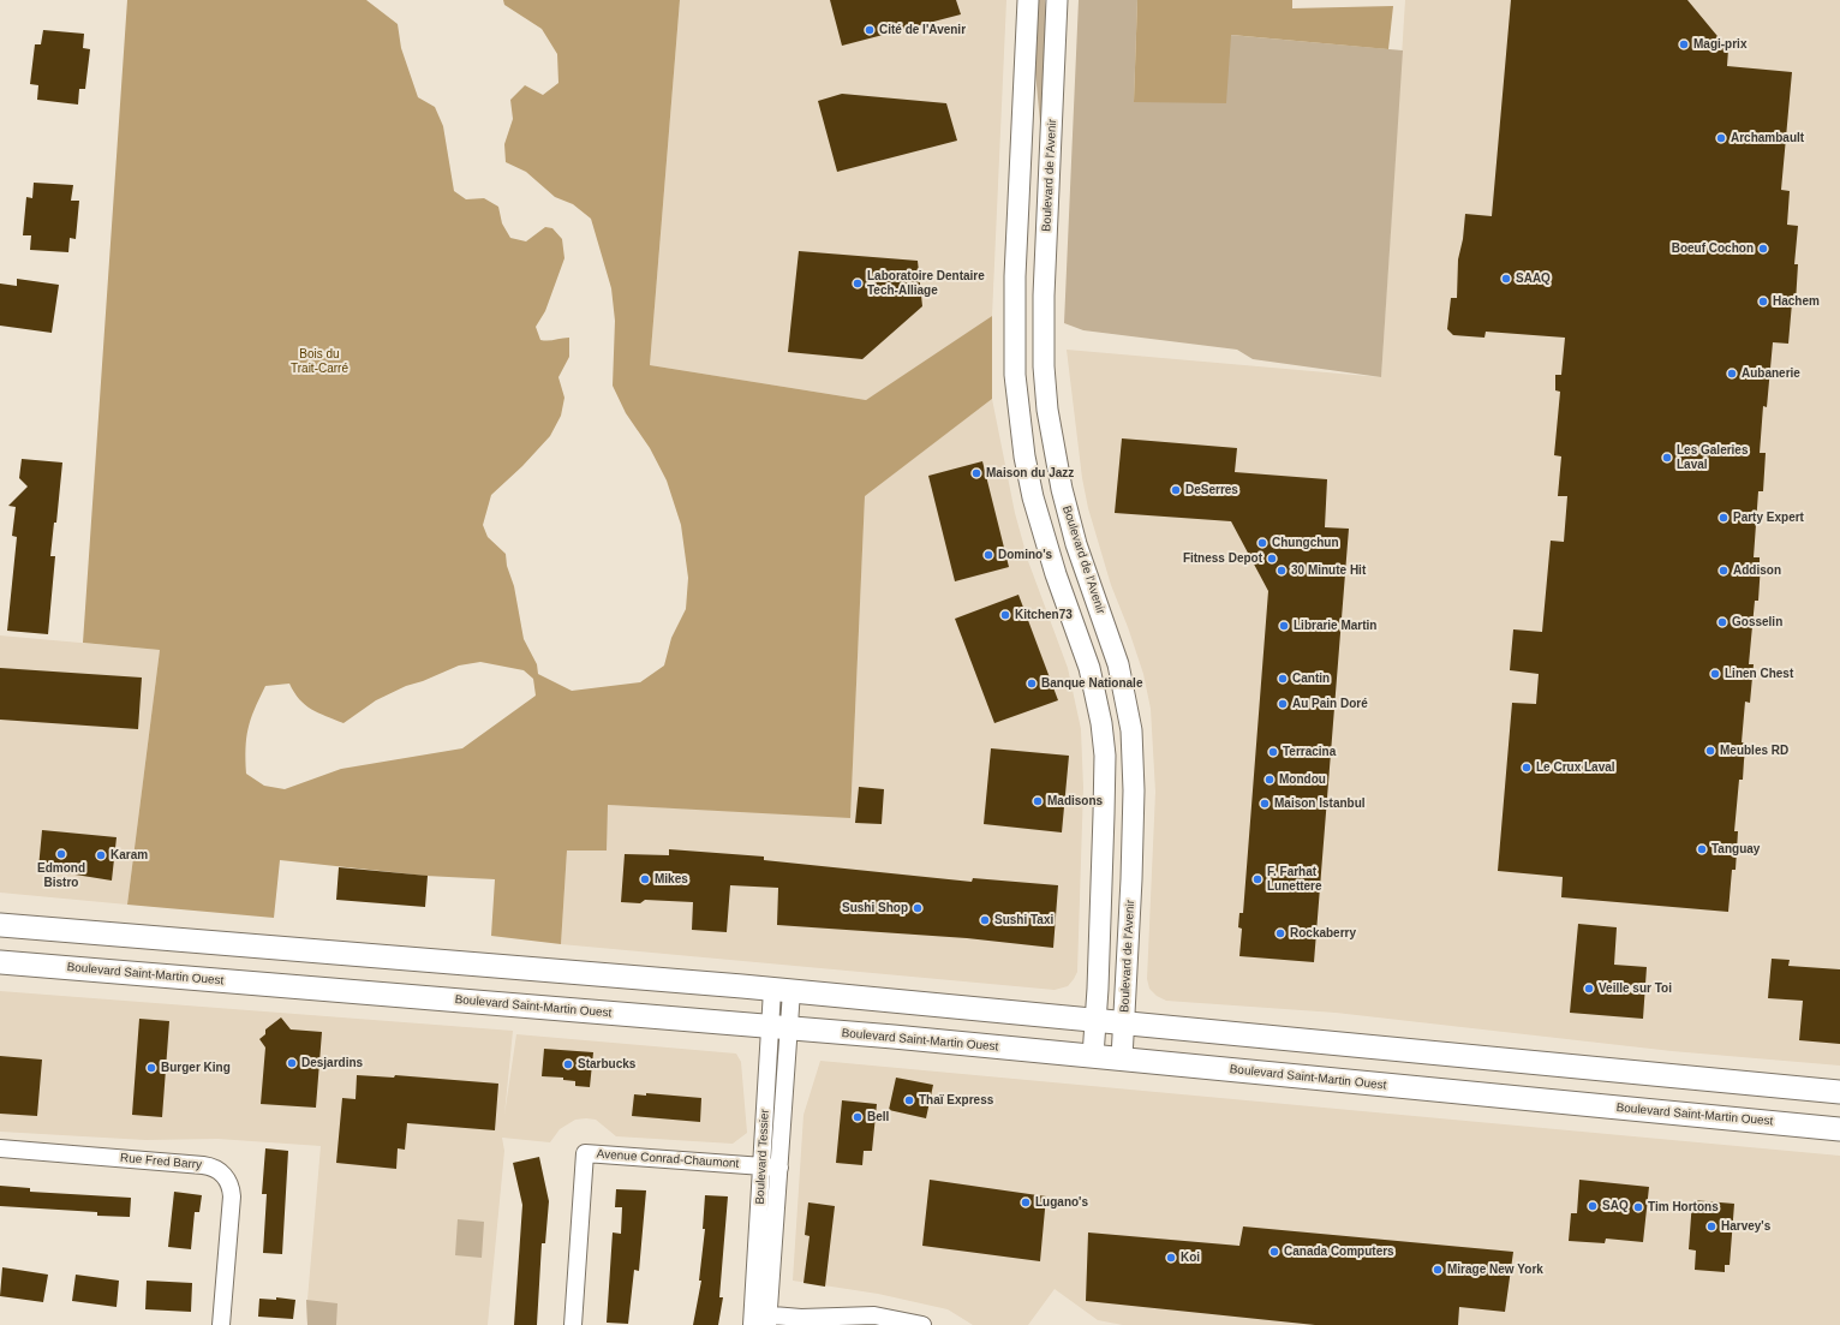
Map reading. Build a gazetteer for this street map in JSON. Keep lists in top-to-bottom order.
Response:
{
  "streets": {
    "main road": ["Boulevard Saint-Martin Ouest"],
    "street": [
      "Boulevard de l'Avenir",
      "Boulevard Tessier",
      "Avenue Conrad-Chaumont",
      "Rue Fred Barry"
    ]
  },
  "crossings": [
    ["Boulevard de l'Avenir", "Boulevard Saint-Martin Ouest"],
    ["Boulevard Saint-Martin Ouest", "Boulevard Tessier"],
    ["Boulevard Tessier", "Avenue Conrad-Chaumont"]
  ],
  "parks": ["Bois du Trait-Carré"],
  "places": [
    "Cité de l'Avenir",
    "Magi-prix",
    "Archambault",
    "Boeuf Cochon",
    "SAAQ",
    "Laboratoire Dentaire Tech-Alliage",
    "Hachem",
    "Aubanerie",
    "Les Galeries Laval",
    "Maison du Jazz",
    "DeSerres",
    "Party Expert",
    "Chungchun",
    "Domino's",
    "Fitness Depot",
    "30 Minute Hit",
    "Addison",
    "Kitchen73",
    "Gosselin",
    "Librarie Martin",
    "Linen Chest",
    "Cantin",
    "Banque Nationale",
    "Au Pain Doré",
    "Meubles RD",
    "Terracina",
    "Le Crux Laval",
    "Mondou",
    "Madisons",
    "Maison Istanbul",
    "Tanguay",
    "Edmond Bistro",
    "Karam",
    "Mikes",
    "F. Farhat Lunettere",
    "Sushi Shop",
    "Sushi Taxi",
    "Rockaberry",
    "Veille sur Toi",
    "Desjardins",
    "Starbucks",
    "Burger King",
    "Thaï Express",
    "Bell",
    "Lugano's",
    "SAQ",
    "Tim Hortons",
    "Harvey's",
    "Canada Computers",
    "Koi",
    "Mirage New York"
  ]
}
